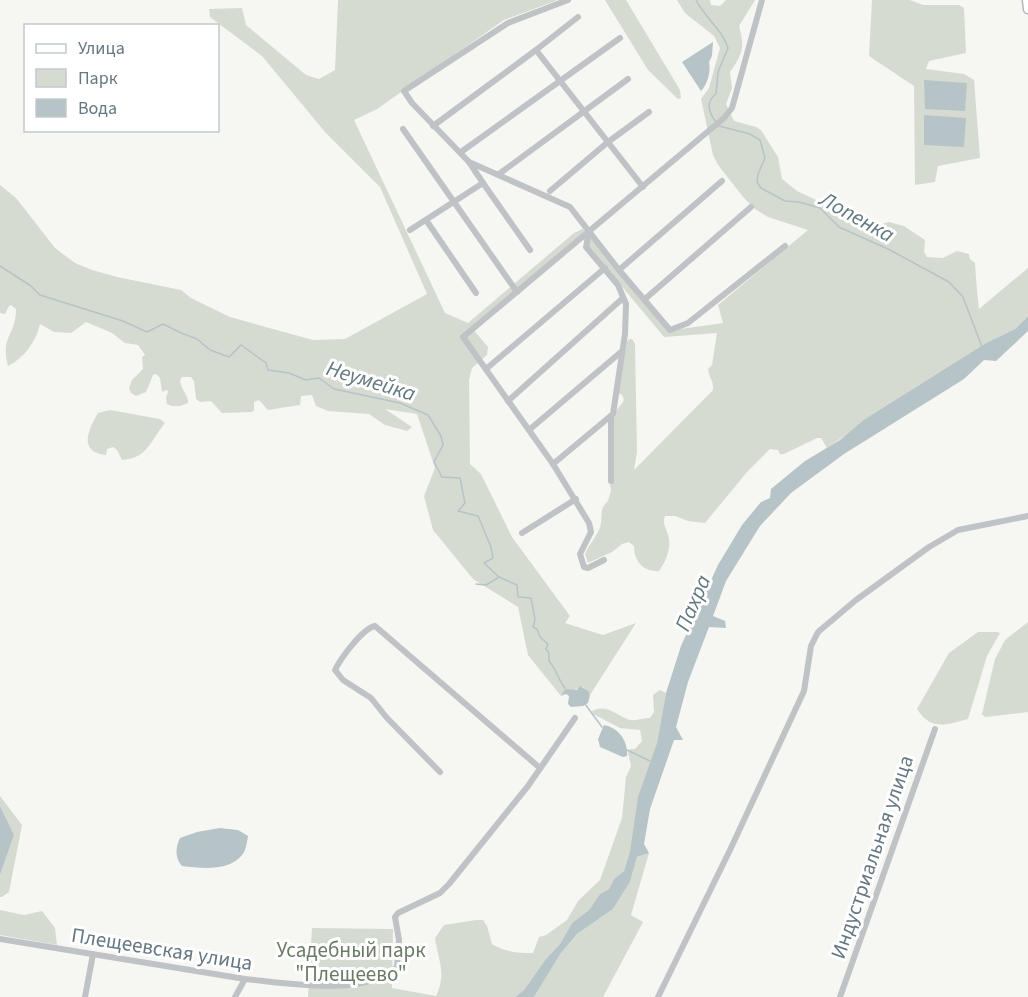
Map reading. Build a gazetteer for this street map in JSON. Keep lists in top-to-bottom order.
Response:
{
  "streets": {
    "street": ["Индустриальная улица", "Плещеевская улица"]
  },
  "water": ["Лопенка", "Неумейка", "Пахра"],
  "parks": ["Усадебный парк \"Плещеево\""],
  "legend": ["Улица", "Парк", "Вода"]
}
